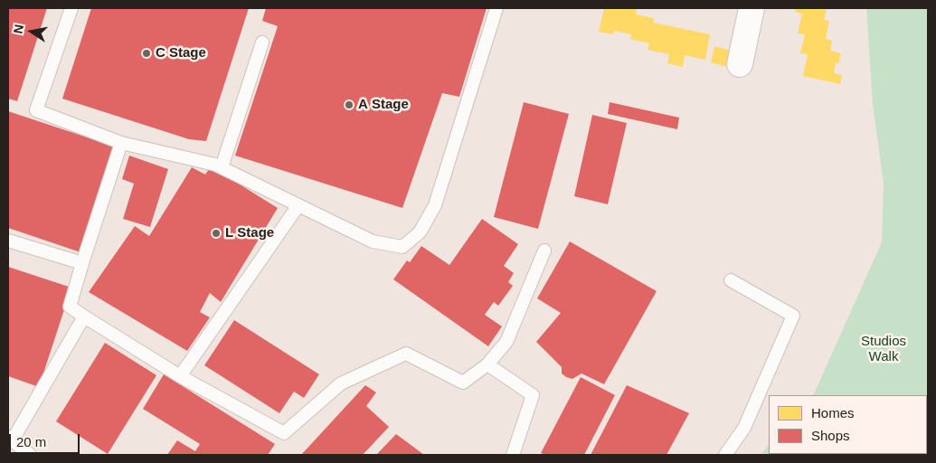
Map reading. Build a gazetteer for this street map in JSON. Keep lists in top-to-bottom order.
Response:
{
  "parks": ["Studios Walk"],
  "places": ["C Stage", "A Stage", "L Stage"],
  "legend": ["Homes", "Shops"],
  "scale_bar": "20 m",
  "north": "left"
}
